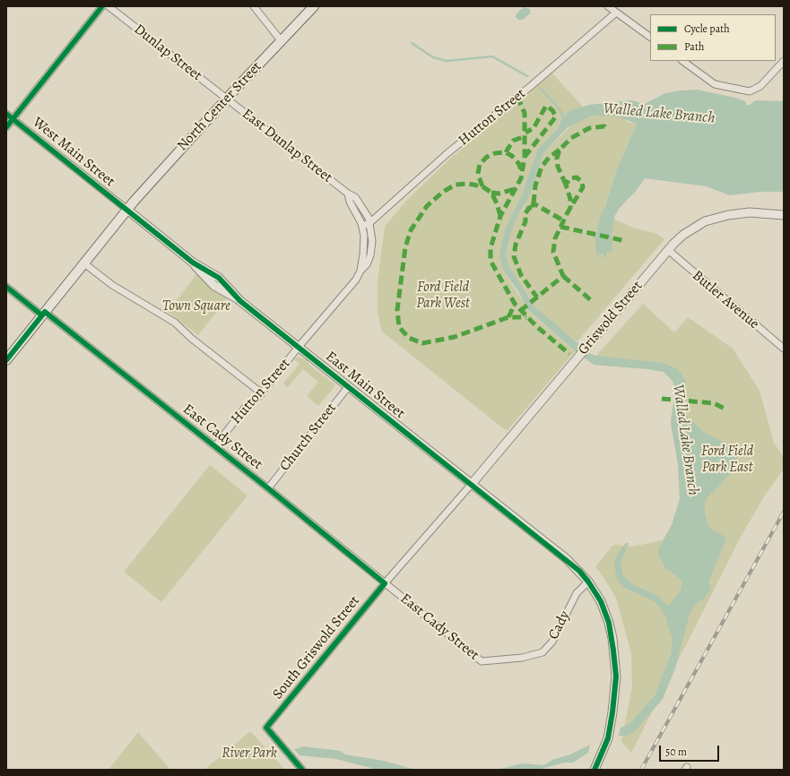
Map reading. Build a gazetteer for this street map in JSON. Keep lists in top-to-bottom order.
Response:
{
  "streets": {
    "main road": ["North Center Street"],
    "street": [
      "Dunlap Street",
      "Hutton Street",
      "East Dunlap Street",
      "West Main Street",
      "Butler Avenue",
      "Griswold Street",
      "East Main Street",
      "East Cady Street",
      "Church Street",
      "Cady",
      "South Griswold Street"
    ]
  },
  "crossings": [
    ["Dunlap Street", "North Center Street"],
    ["Dunlap Street", "East Dunlap Street"],
    ["North Center Street", "East Dunlap Street"],
    ["North Center Street", "West Main Street"],
    ["North Center Street", "East Main Street"],
    ["North Center Street", "East Cady Street"],
    ["Hutton Street", "East Dunlap Street"],
    ["Hutton Street", "East Main Street"],
    ["Hutton Street", "East Cady Street"],
    ["West Main Street", "East Main Street"],
    ["Butler Avenue", "Griswold Street"],
    ["Griswold Street", "East Main Street"],
    ["Griswold Street", "South Griswold Street"],
    ["East Main Street", "Church Street"],
    ["East Main Street", "Cady"],
    ["East Main Street", "South Griswold Street"],
    ["East Cady Street", "Church Street"],
    ["East Cady Street", "Cady"],
    ["East Cady Street", "South Griswold Street"]
  ],
  "water": ["Walled Lake Branch"],
  "parks": [
    "Ford Field Park West",
    "Town Square",
    "Ford Field Park East",
    "River Park"
  ],
  "legend": ["Cycle path", "Path"],
  "scale_bar": "50 m"
}
